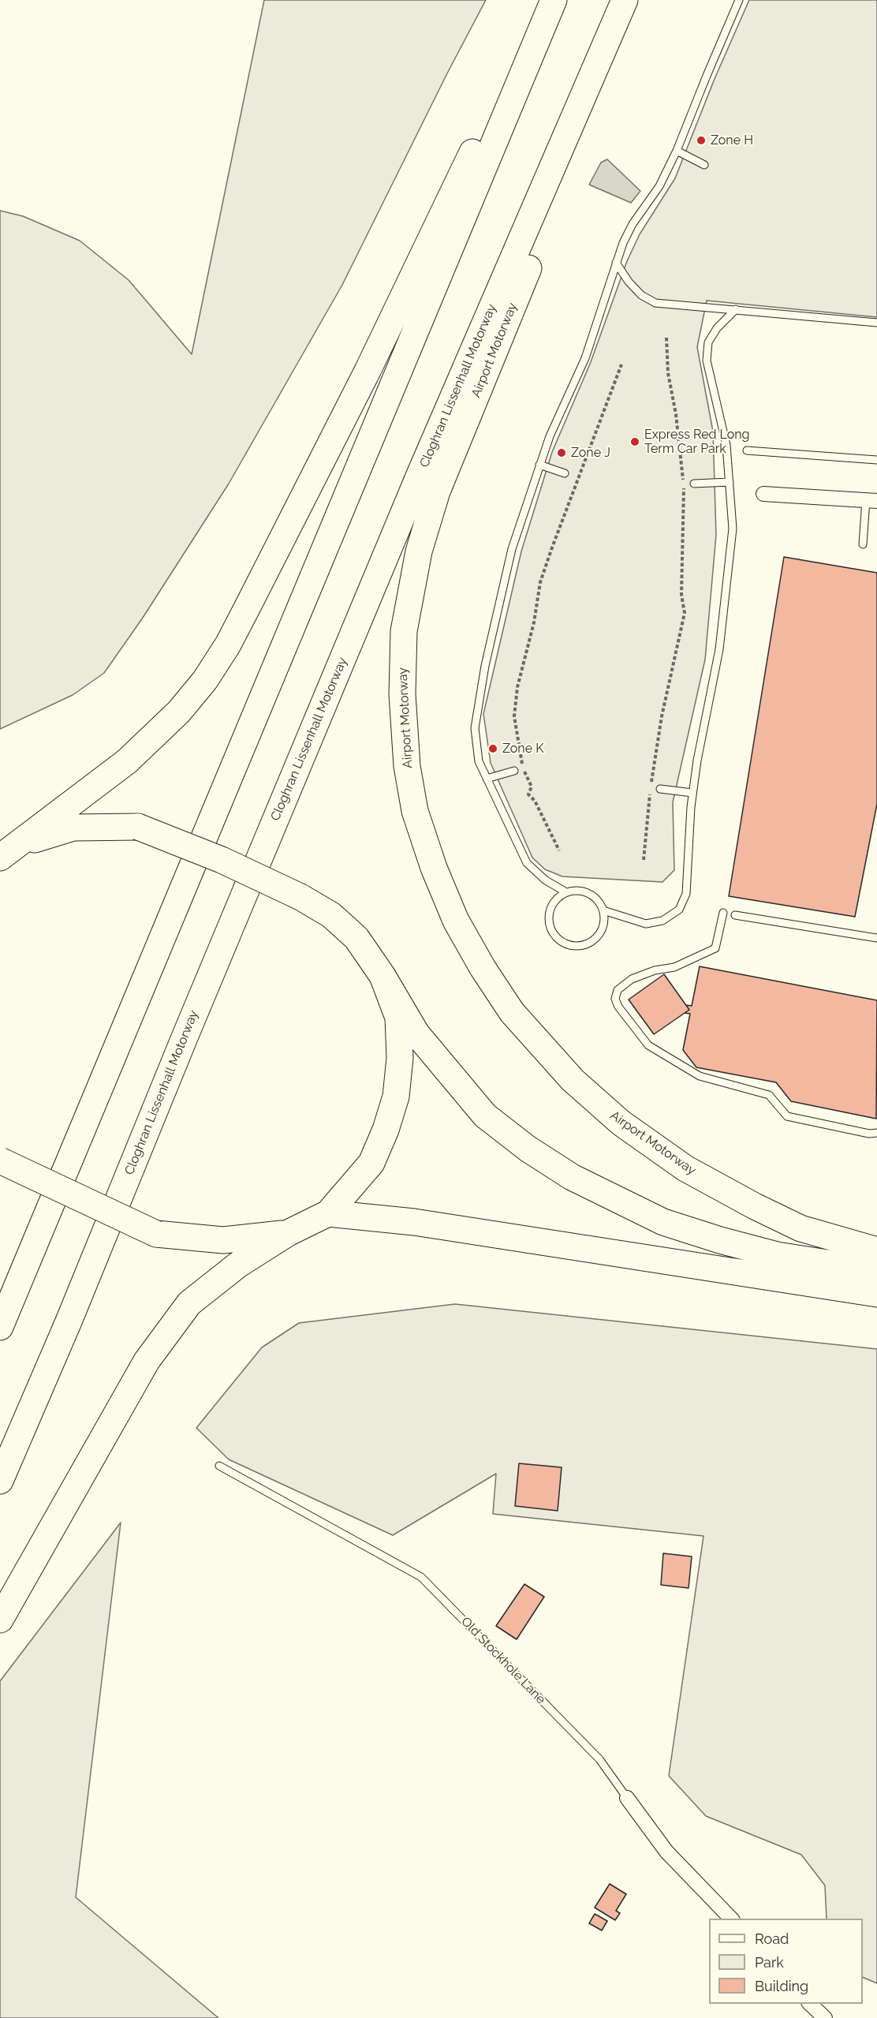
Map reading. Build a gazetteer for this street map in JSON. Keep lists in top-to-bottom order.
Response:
{
  "streets": {
    "highway": ["Airport Motorway", "Cloghran Lissenhall Motorway"],
    "street": ["Old Stockhole Lane"]
  },
  "places": [
    "Zone H",
    "Express Red Long Term Car Park",
    "Zone J",
    "Zone K"
  ],
  "legend": ["Road", "Park", "Building"]
}
